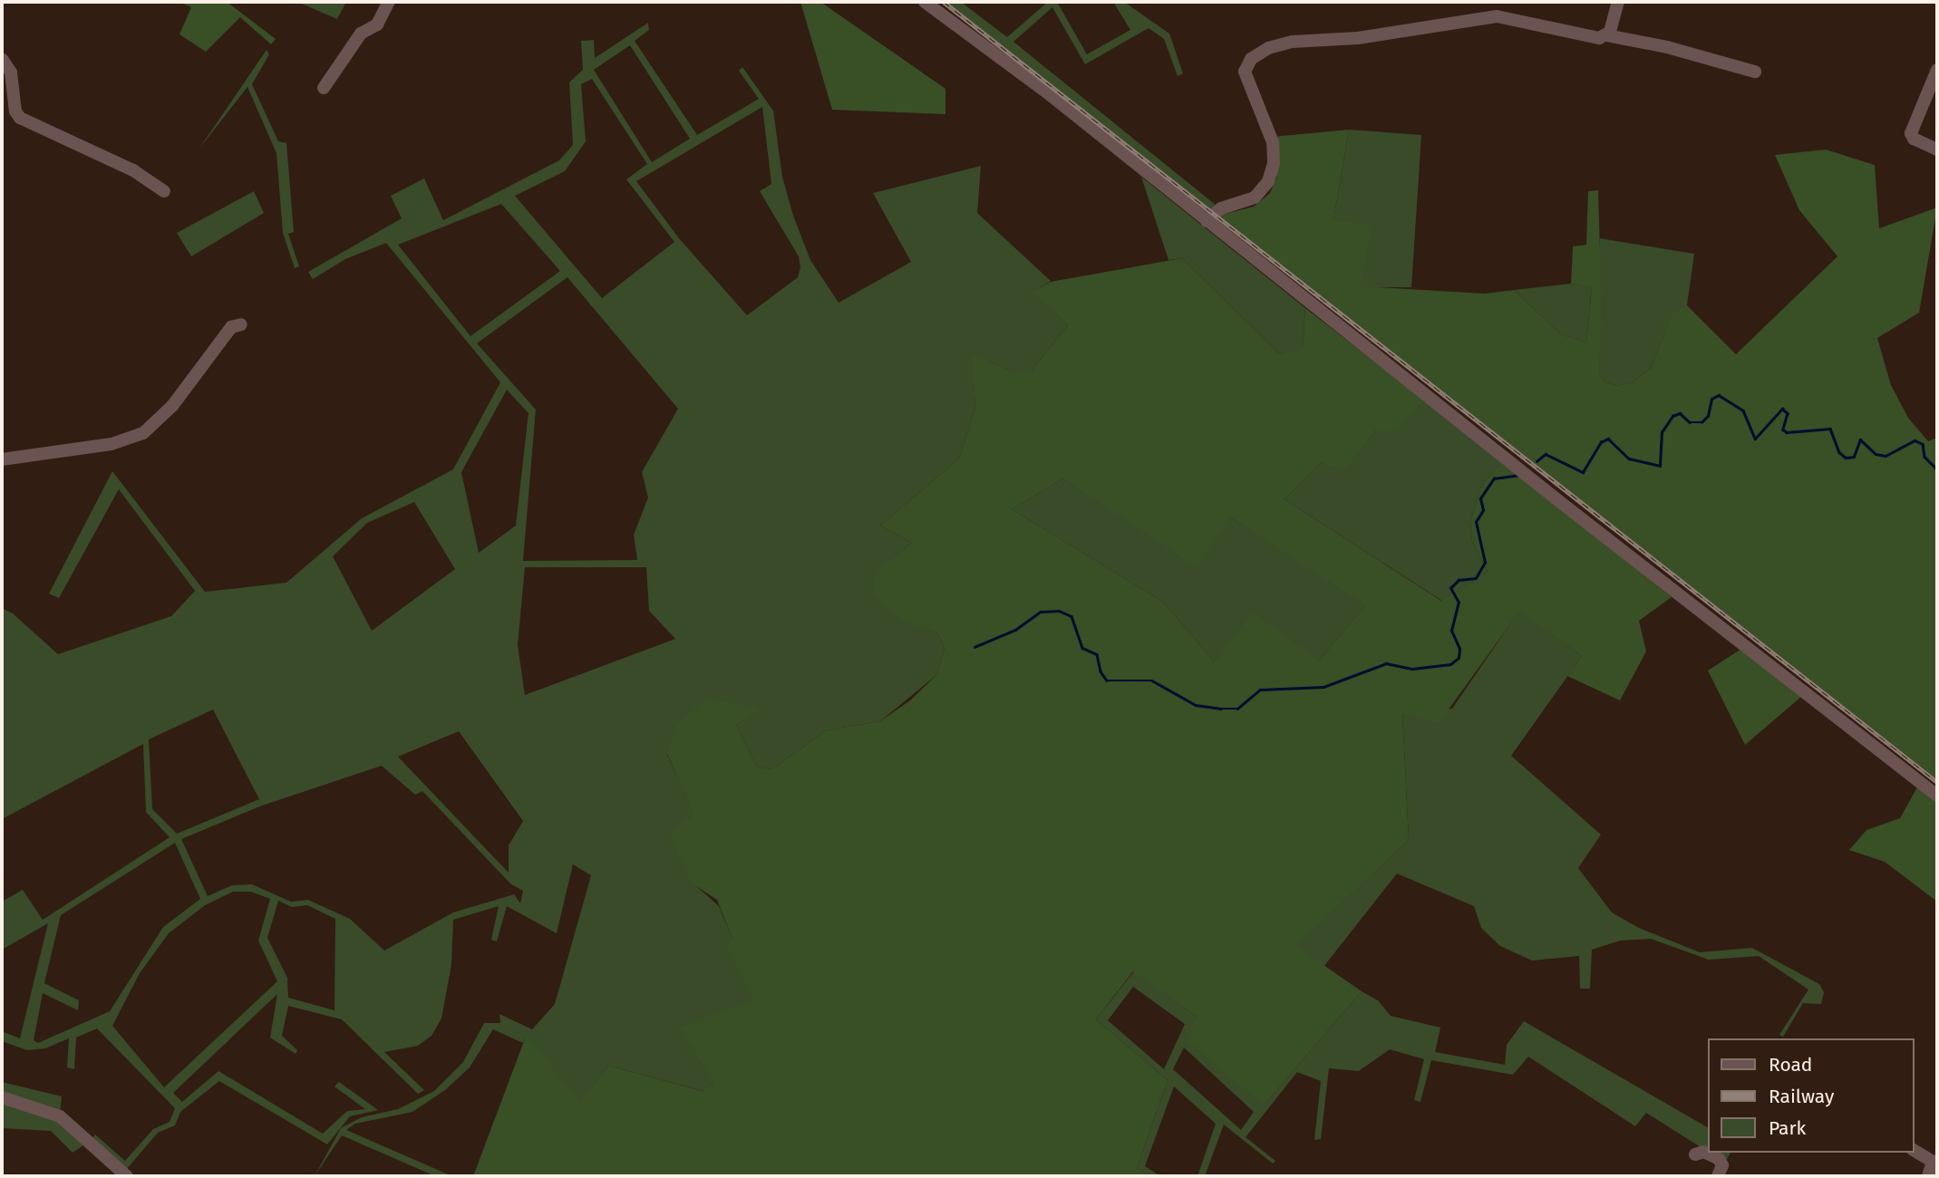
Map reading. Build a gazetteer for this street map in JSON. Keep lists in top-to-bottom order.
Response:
{
  "legend": ["Road", "Railway", "Park"]
}
